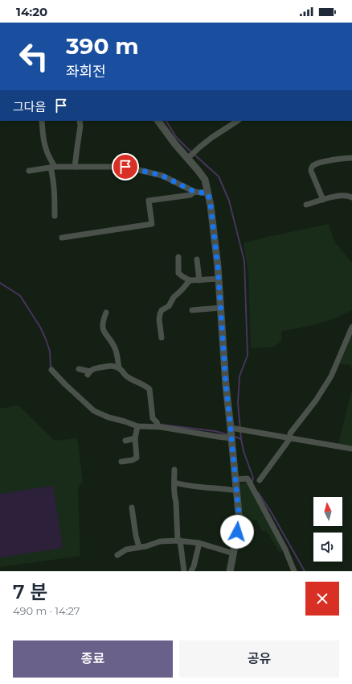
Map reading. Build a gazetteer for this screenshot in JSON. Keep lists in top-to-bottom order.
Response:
{
  "north": "top",
  "page": {
    "status": "14:20",
    "turn": ["390 m", "좌회전"],
    "then": "그다음",
    "heading": ["7 분", "490 m · 14:27"],
    "buttons": ["종료", "공유"]
  }
}
